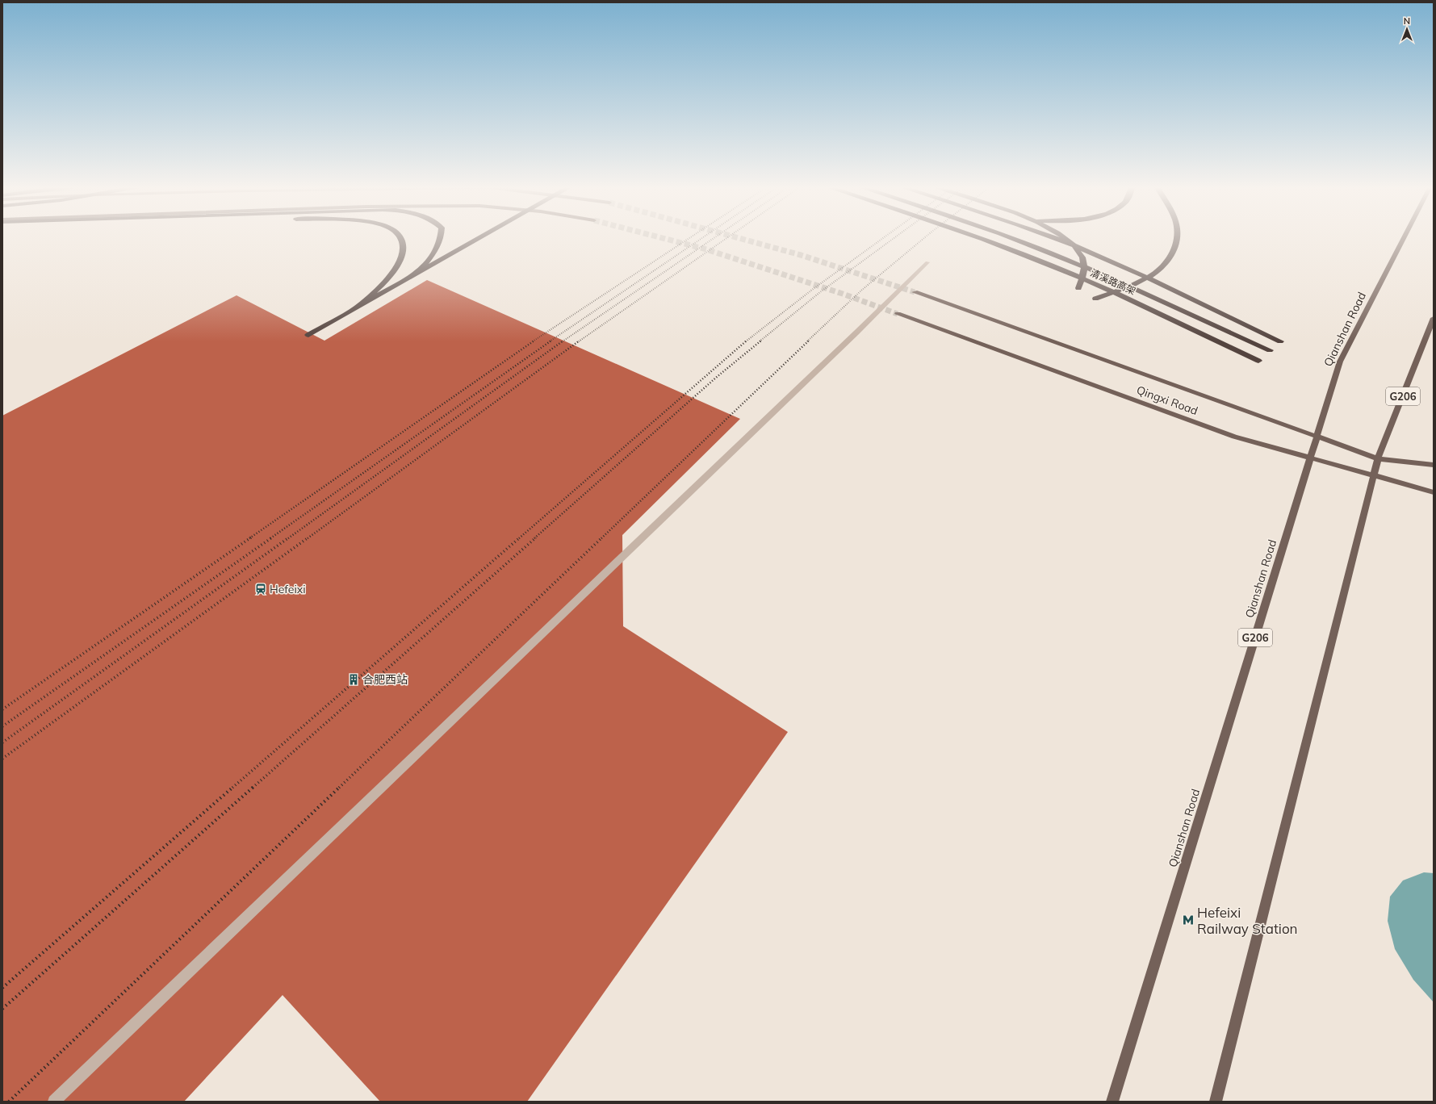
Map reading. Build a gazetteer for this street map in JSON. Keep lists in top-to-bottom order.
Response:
{
  "streets": {
    "highway": ["清溪路高架"],
    "main road": ["Qianshan Road", "G206", "Qingxi Road"]
  },
  "crossings": [
    ["Qianshan Road", "Qingxi Road"],
    ["G206", "Qingxi Road"]
  ],
  "places": {
    "station": ["Hefeixi"],
    "building": ["合肥西站"],
    "metro station": ["Hefeixi Railway Station"]
  },
  "north": "top"
}
